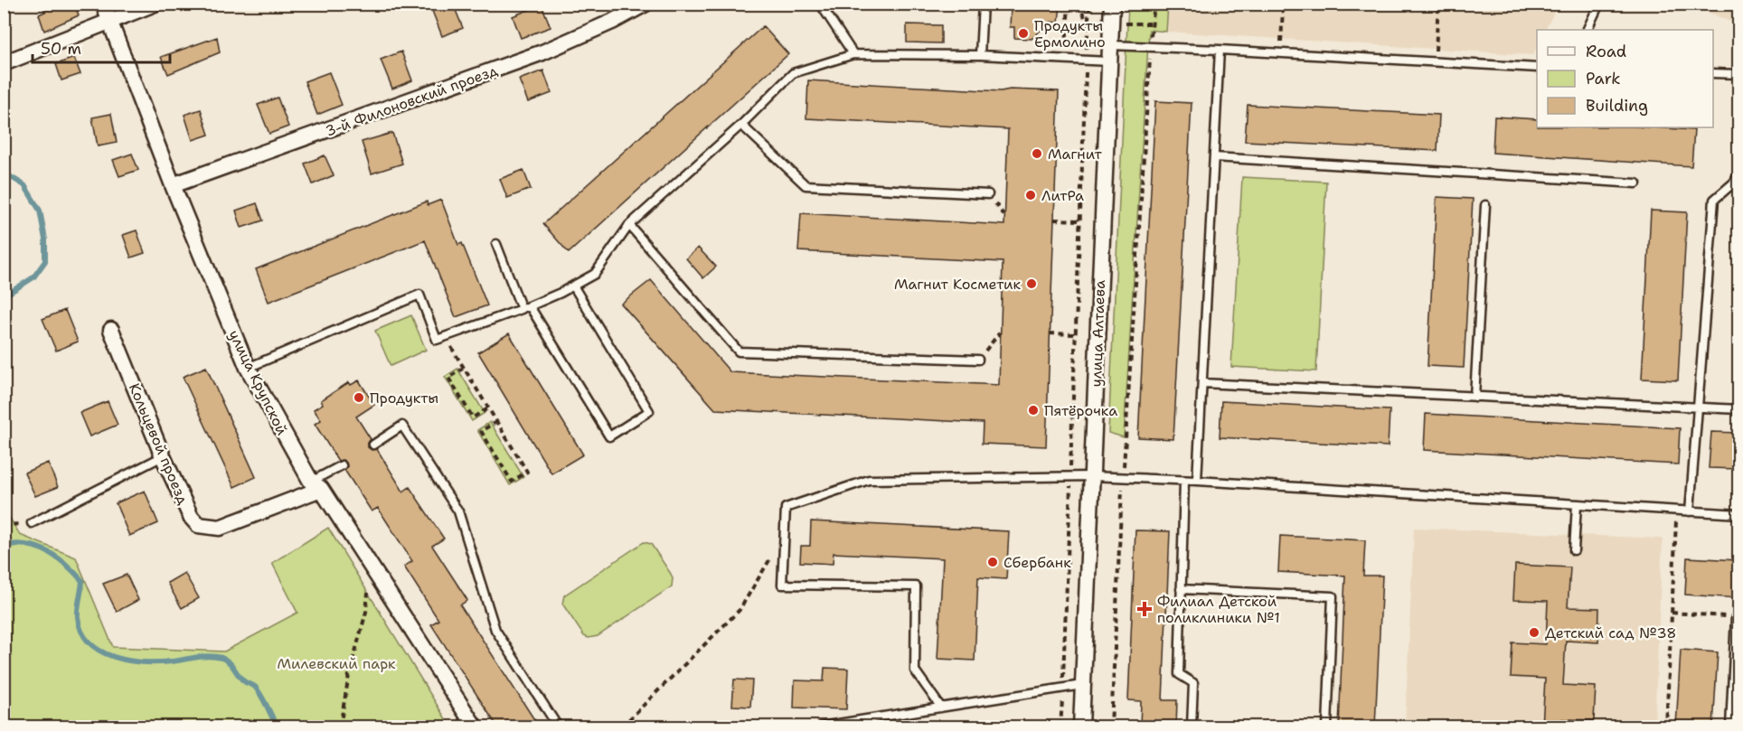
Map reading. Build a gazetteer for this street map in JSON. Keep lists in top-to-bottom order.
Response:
{
  "streets": {
    "street": [
      "3-й Филоновский проезд",
      "улица Алтаева",
      "улица Крупской",
      "Кольцевой проезд"
    ]
  },
  "crossings": [
    ["3-й Филоновский проезд", "улица Крупской"],
    ["улица Крупской", "Кольцевой проезд"]
  ],
  "parks": ["Милевский парк"],
  "places": {
    "other": [
      "Продукты Ермолино",
      "Магнит",
      "ЛитРа",
      "Магнит Косметик",
      "Продукты",
      "Пятёрочка",
      "Сбербанк",
      "Детский сад №38"
    ],
    "health": ["Филиал Детской поликлиники №1"]
  },
  "legend": ["Road", "Park", "Building"],
  "scale_bar": "50 m"
}
